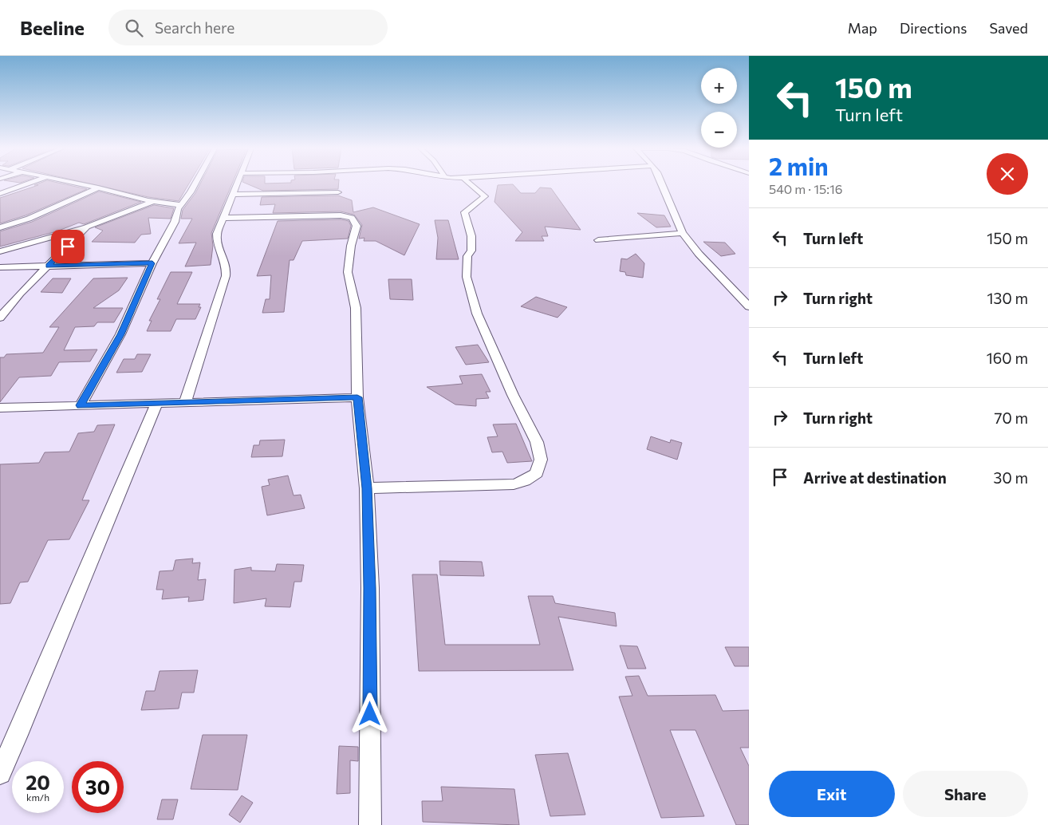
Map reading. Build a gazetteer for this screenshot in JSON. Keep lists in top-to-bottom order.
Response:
{
  "page": {
    "header": "Beeline",
    "search": "Search here",
    "nav": ["Map", "Directions", "Saved"],
    "turn": ["150 m", "Turn left"],
    "map_buttons": ["+", "−"],
    "heading": ["2 min", "540 m · 15:16"],
    "list": [
      {
        "name": "Turn left",
        "value": "150 m"
      },
      {
        "name": "Turn right",
        "value": "130 m"
      },
      {
        "name": "Turn left",
        "value": "160 m"
      },
      {
        "name": "Turn right",
        "value": "70 m"
      },
      {
        "name": "Arrive at destination",
        "value": "30 m"
      }
    ],
    "speed": "20 km/h",
    "limit": "30",
    "buttons": ["Exit", "Share"]
  }
}
